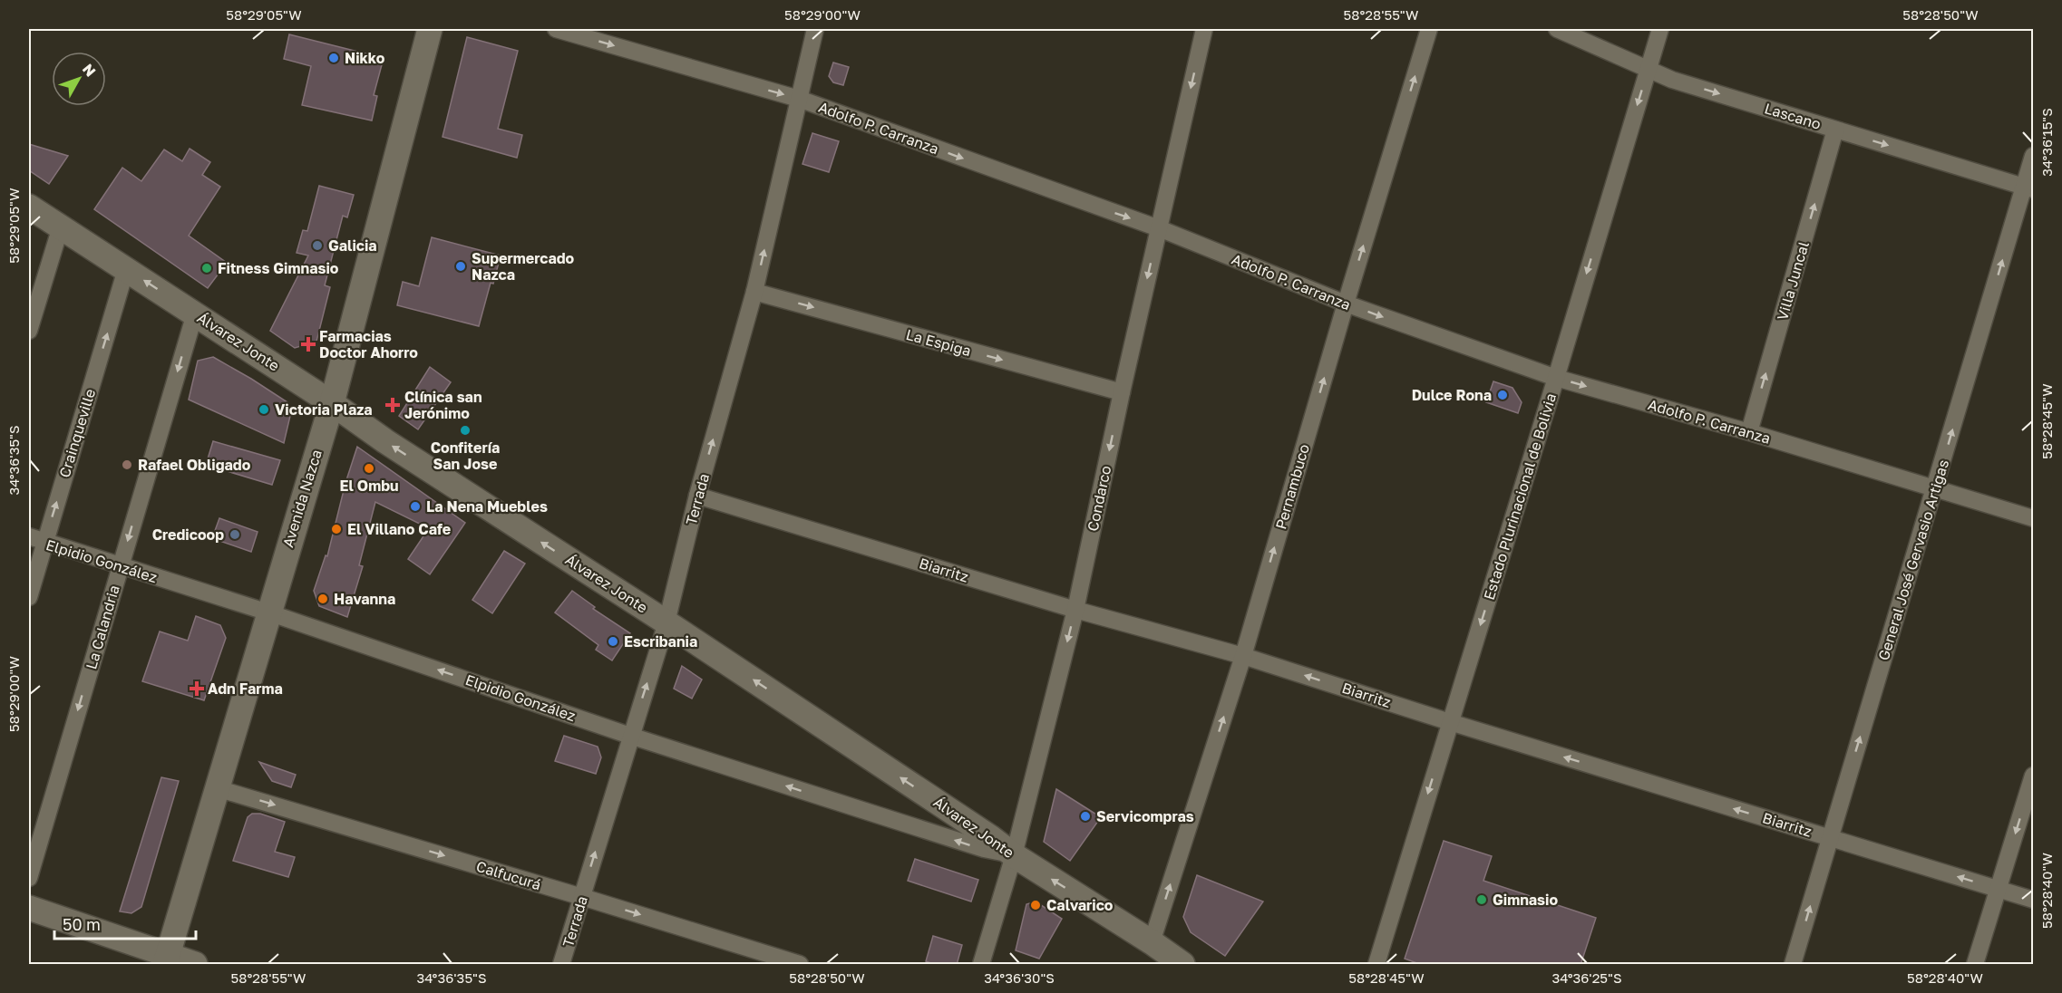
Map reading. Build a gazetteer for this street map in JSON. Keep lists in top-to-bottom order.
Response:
{
  "streets": {
    "street": [
      "Lascano",
      "Adolfo P. Carranza",
      "Villa Juncal",
      "Álvarez Jonte",
      "La Espiga",
      "Crainqueville",
      "Pernambuco",
      "Estado Plurinacional de Bolivia",
      "Avenida Nazca",
      "Condarco",
      "Terrada",
      "General José Gervasio Artigas",
      "Elpidio González",
      "Biarritz",
      "La Calandria",
      "Calfucurá"
    ]
  },
  "crossings": [
    ["Lascano", "Villa Juncal"],
    ["Lascano", "Estado Plurinacional de Bolivia"],
    ["Lascano", "General José Gervasio Artigas"],
    ["Adolfo P. Carranza", "Villa Juncal"],
    ["Adolfo P. Carranza", "Pernambuco"],
    ["Adolfo P. Carranza", "Estado Plurinacional de Bolivia"],
    ["Adolfo P. Carranza", "Condarco"],
    ["Adolfo P. Carranza", "Terrada"],
    ["Adolfo P. Carranza", "General José Gervasio Artigas"],
    ["Álvarez Jonte", "Crainqueville"],
    ["Álvarez Jonte", "Pernambuco"],
    ["Álvarez Jonte", "Avenida Nazca"],
    ["Álvarez Jonte", "Condarco"],
    ["Álvarez Jonte", "Terrada"],
    ["Álvarez Jonte", "Elpidio González"],
    ["Álvarez Jonte", "La Calandria"],
    ["La Espiga", "Condarco"],
    ["La Espiga", "Terrada"],
    ["Crainqueville", "Elpidio González"],
    ["Pernambuco", "Biarritz"],
    ["Estado Plurinacional de Bolivia", "Biarritz"],
    ["Avenida Nazca", "Elpidio González"],
    ["Avenida Nazca", "Calfucurá"],
    ["Condarco", "Elpidio González"],
    ["Condarco", "Biarritz"],
    ["Terrada", "Elpidio González"],
    ["Terrada", "Biarritz"],
    ["Terrada", "Calfucurá"],
    ["General José Gervasio Artigas", "Biarritz"],
    ["Elpidio González", "La Calandria"]
  ],
  "one_way": [
    "Lascano",
    "Adolfo P. Carranza",
    "Villa Juncal",
    "Álvarez Jonte",
    "La Espiga",
    "Pernambuco",
    "Estado Plurinacional de Bolivia",
    "Condarco",
    "Terrada",
    "General José Gervasio Artigas",
    "Elpidio González",
    "Biarritz",
    "La Calandria",
    "Calfucurá"
  ],
  "places": {
    "other": [
      "Nikko",
      "Galicia",
      "Supermercado Nazca",
      "Fitness Gimnasio",
      "Dulce Rona",
      "Victoria Plaza",
      "Confitería San Jose",
      "Rafael Obligado",
      "El Ombu",
      "La Nena Muebles",
      "El Villano Cafe",
      "Credicoop",
      "Havanna",
      "Escribania",
      "Servicompras",
      "Gimnasio",
      "Calvarico"
    ],
    "health": ["Farmacias Doctor Ahorro", "Clínica san Jerónimo", "Adn Farma"]
  },
  "scale_bar": "50 m",
  "north": "top right",
  "coordinates": [
    "58°29'05\"W",
    "58°29'00\"W",
    "58°28'55\"W",
    "58°28'50\"W",
    "34°36'15\"S",
    "58°28'45\"W",
    "34°36'35\"S",
    "58°28'40\"W",
    "34°36'30\"S",
    "34°36'25\"S"
  ]
}
